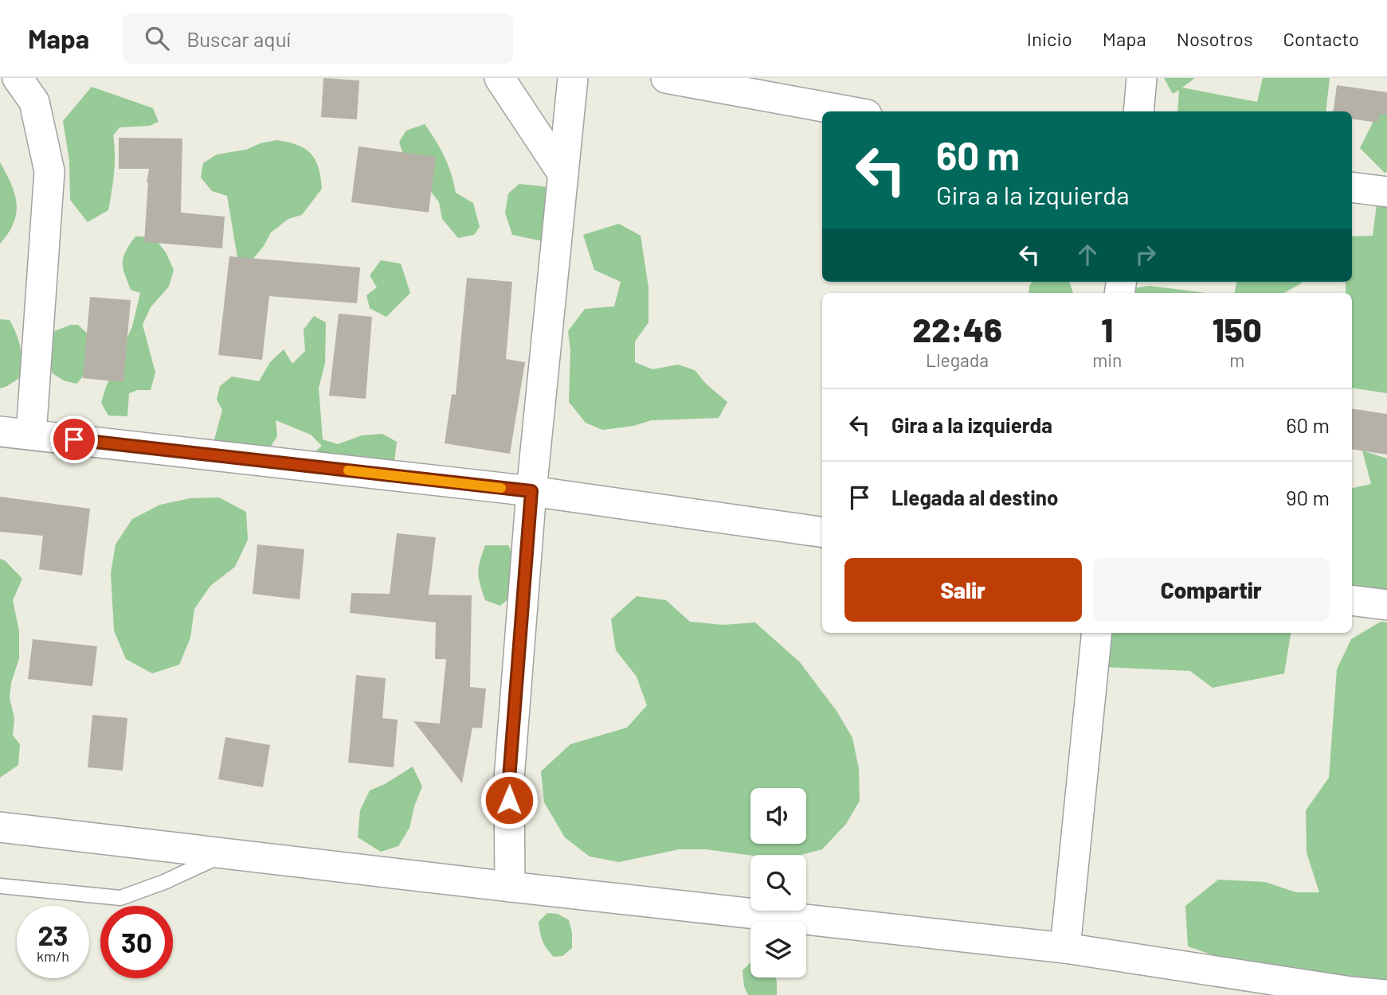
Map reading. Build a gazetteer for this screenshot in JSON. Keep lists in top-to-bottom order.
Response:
{
  "page": {
    "header": "Mapa",
    "search": "Buscar aquí",
    "nav": [
      "Inicio",
      "Mapa",
      "Nosotros",
      "Contacto"
    ],
    "turn": ["60 m", "Gira a la izquierda"],
    "eta": [
      "22:46",
      "Llegada",
      "1",
      "min",
      "150",
      "m"
    ],
    "list": [
      {
        "name": "Gira a la izquierda",
        "value": "60 m"
      },
      {
        "name": "Llegada al destino",
        "value": "90 m"
      }
    ],
    "buttons": ["Salir", "Compartir"],
    "speed": "23 km/h",
    "limit": "30"
  }
}
